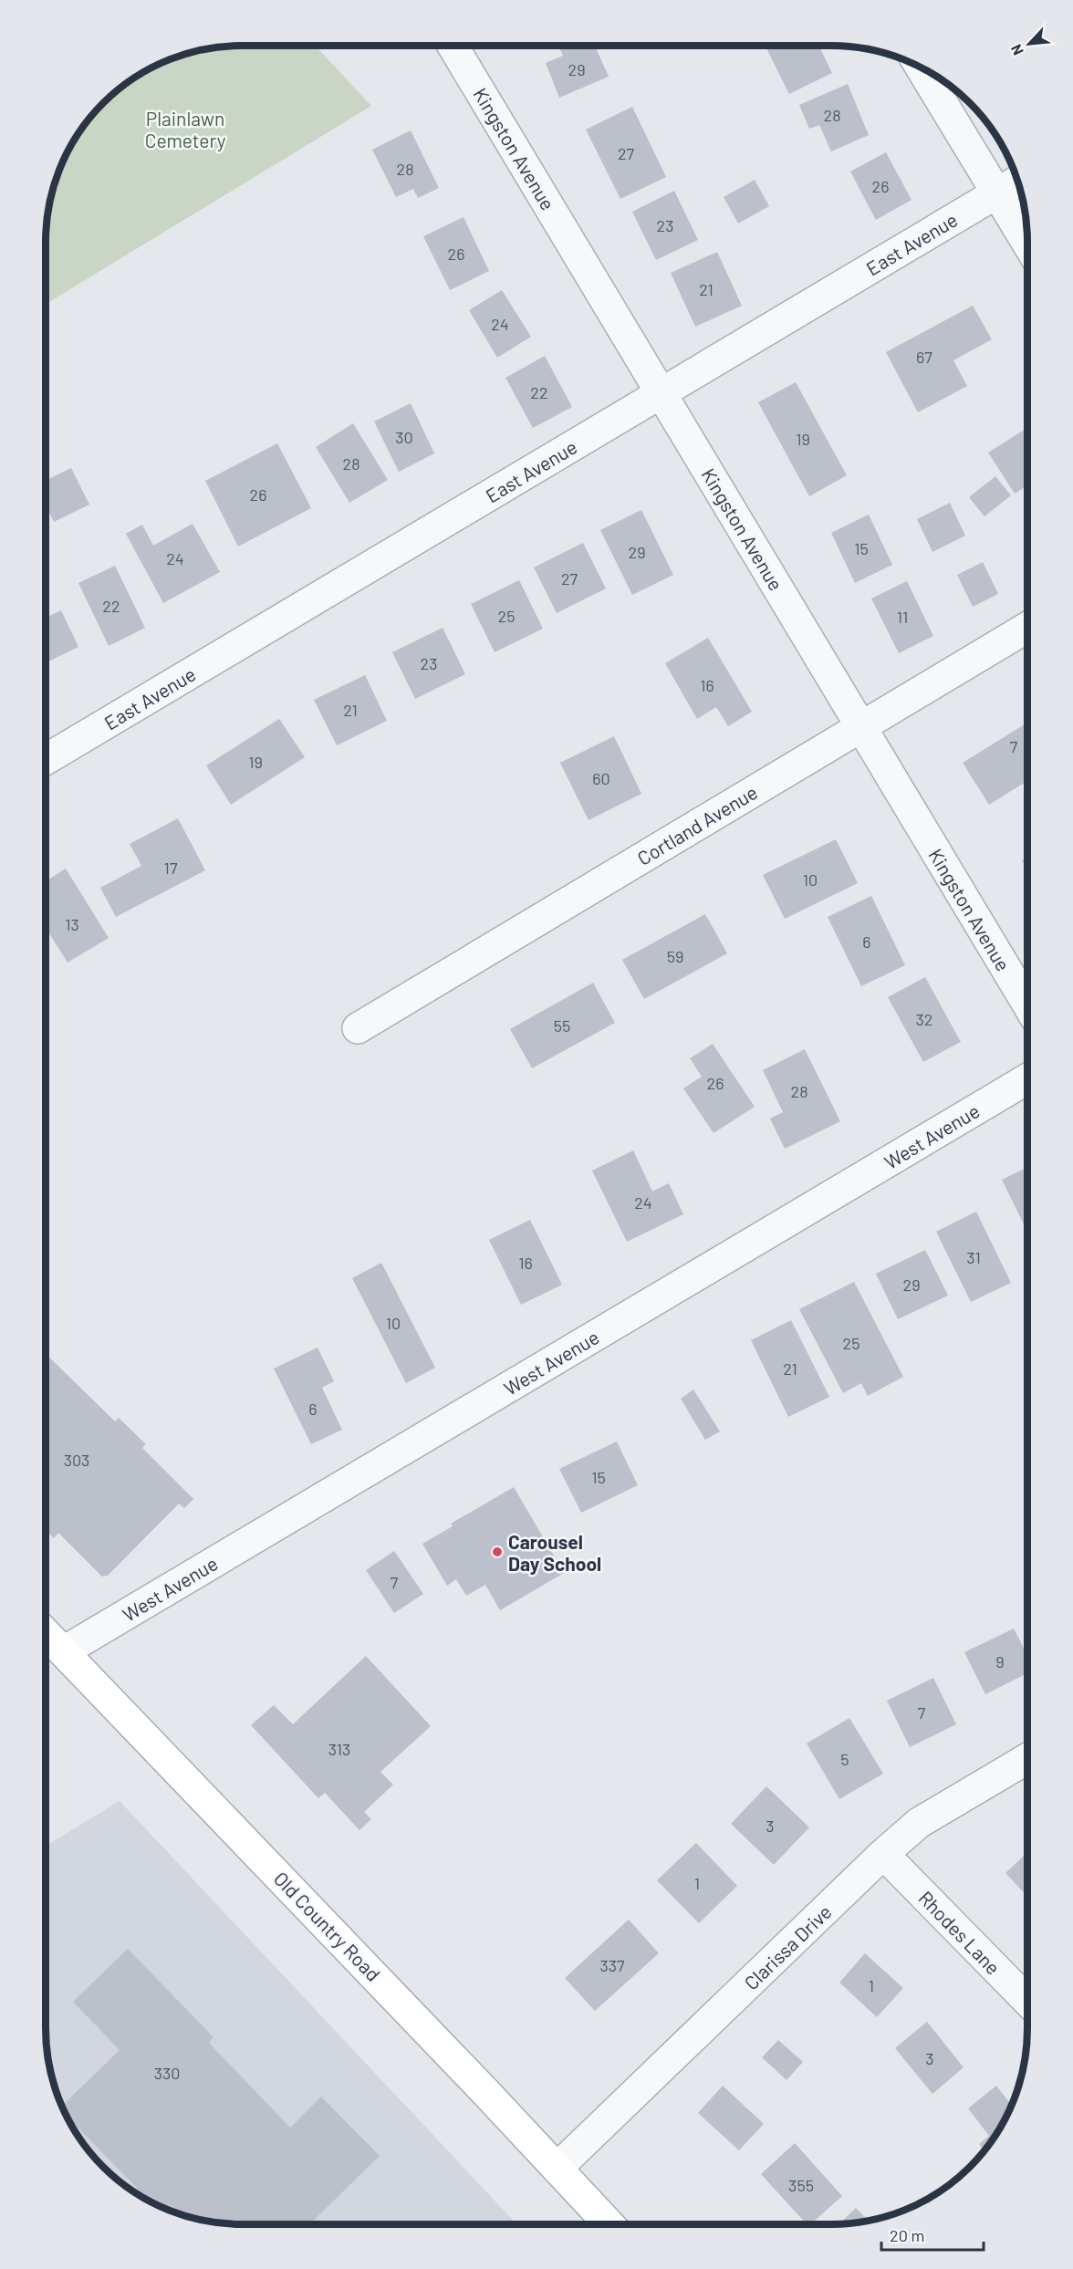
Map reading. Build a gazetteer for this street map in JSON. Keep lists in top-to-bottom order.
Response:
{
  "streets": {
    "main road": ["Old Country Road"],
    "street": [
      "Kingston Avenue",
      "East Avenue",
      "Cortland Avenue",
      "West Avenue",
      "Rhodes Lane",
      "Clarissa Drive"
    ]
  },
  "crossings": [
    ["Kingston Avenue", "East Avenue"],
    ["Kingston Avenue", "Cortland Avenue"],
    ["West Avenue", "Old Country Road"],
    ["Old Country Road", "Clarissa Drive"],
    ["Rhodes Lane", "Clarissa Drive"]
  ],
  "parks": ["Plainlawn Cemetery"],
  "places": ["Carousel Day School"],
  "house_numbers": [
    "29",
    "28",
    "27",
    "28",
    "26",
    "23",
    "26",
    "21",
    "24",
    "67",
    "22",
    "30",
    "19",
    "28",
    "26",
    "15",
    "29",
    "24",
    "27",
    "22",
    "25",
    "11",
    "23",
    "16",
    "21",
    "7",
    "19",
    "60",
    "17",
    "10",
    "13",
    "6",
    "59",
    "32",
    "55",
    "26",
    "28",
    "24",
    "31",
    "16",
    "29",
    "10",
    "25",
    "21",
    "6",
    "303",
    "15",
    "7",
    "9",
    "7",
    "313",
    "5",
    "3",
    "1",
    "337",
    "1",
    "3",
    "330",
    "355"
  ],
  "scale_bar": "20 m",
  "north": "bottom left"
}
